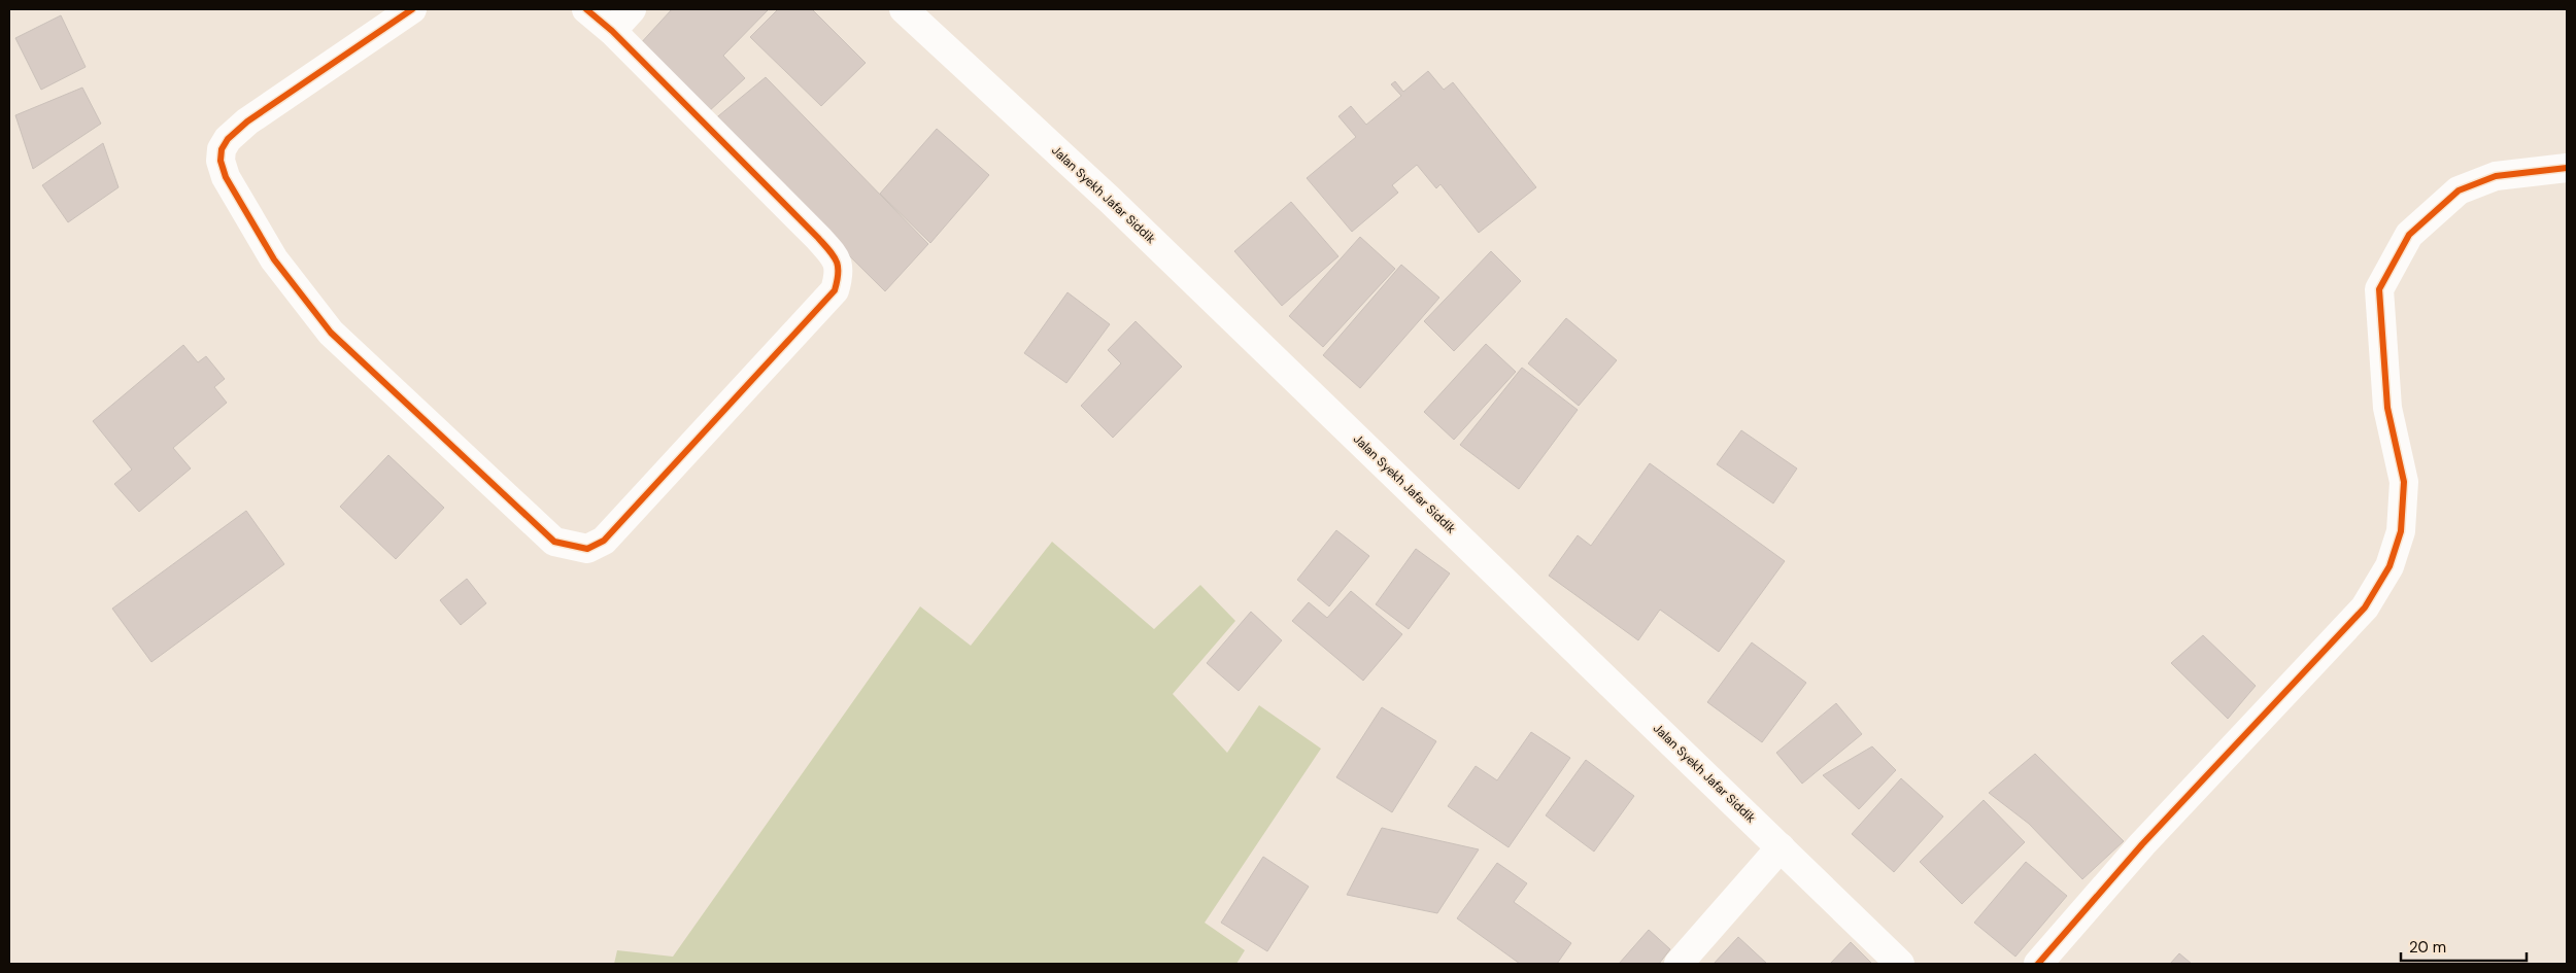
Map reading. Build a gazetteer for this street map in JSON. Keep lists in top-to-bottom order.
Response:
{
  "streets": {
    "street": ["Jalan Syekh Jafar Siddik"]
  },
  "scale_bar": "20 m"
}
